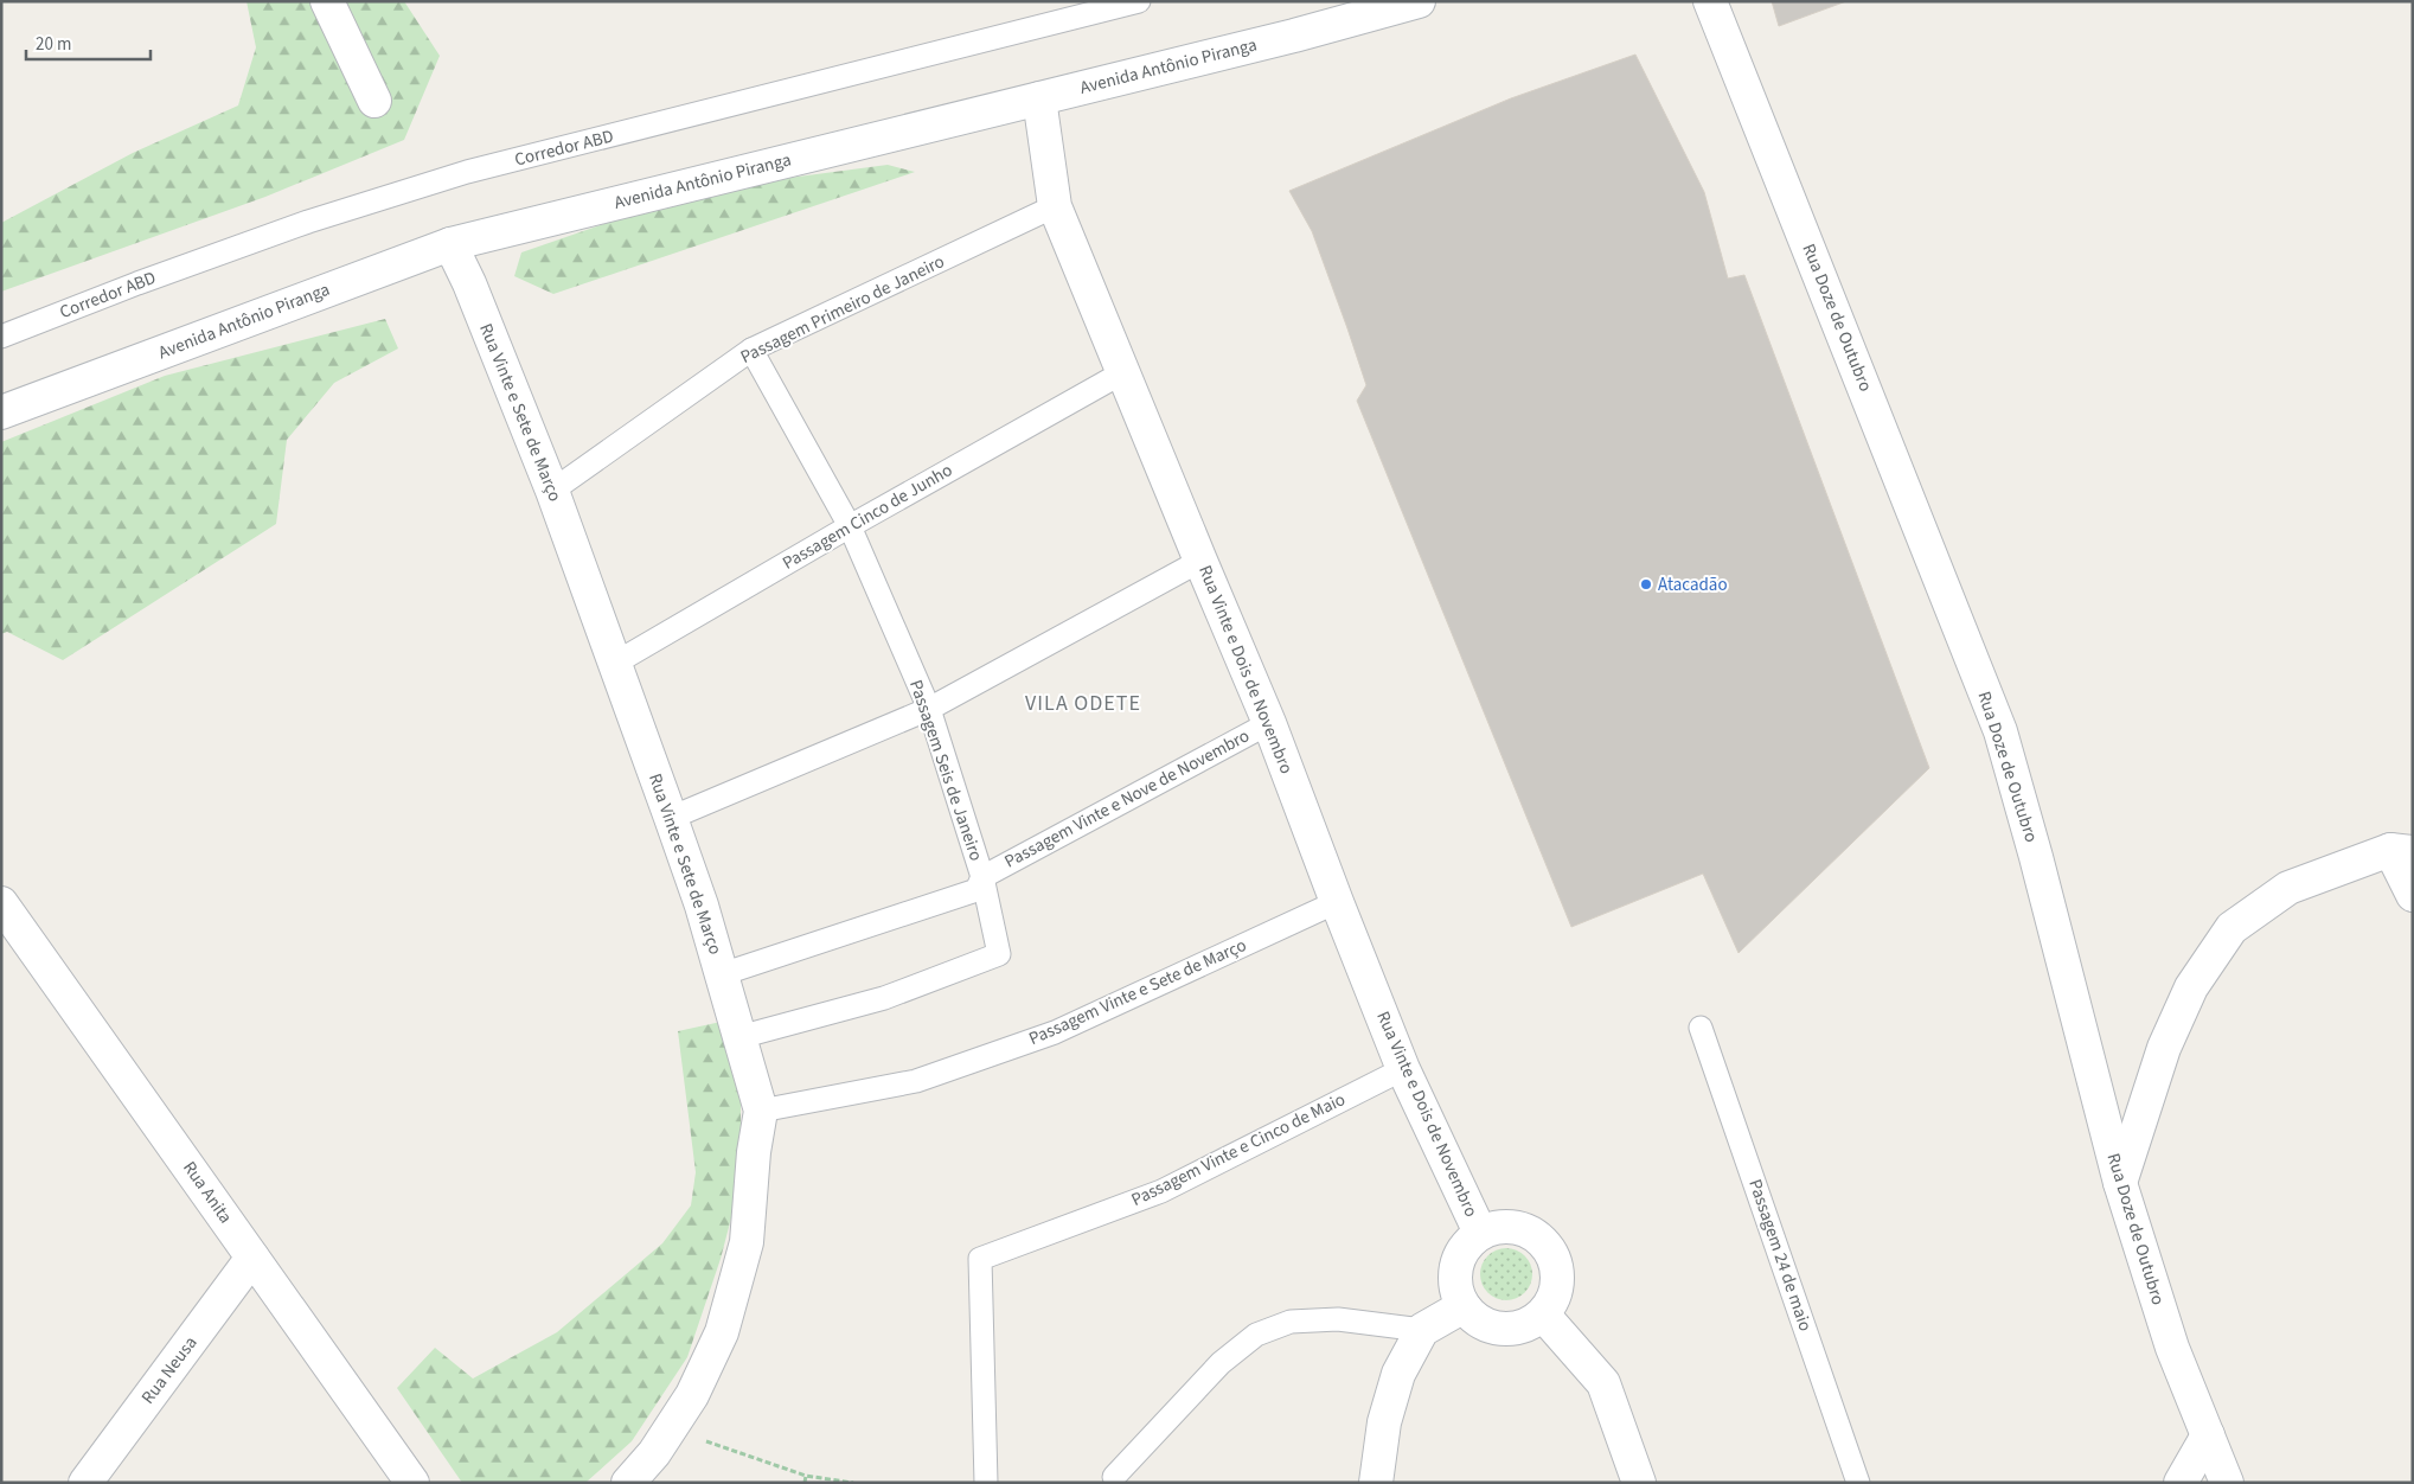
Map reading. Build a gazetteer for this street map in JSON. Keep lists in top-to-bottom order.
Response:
{
  "streets": {
    "street": [
      "Avenida Antônio Piranga",
      "Rua Doze de Outubro",
      "Rua Vinte e Sete de Março",
      "Rua Vinte e Dois de Novembro",
      "Rua Anita",
      "Rua Neusa"
    ],
    "lane": [
      "Corredor ABD",
      "Passagem Primeiro de Janeiro",
      "Passagem Cinco de Junho",
      "Passagem Seis de Janeiro",
      "Passagem Vinte e Nove de Novembro",
      "Passagem Vinte e Sete de Março",
      "Passagem Vinte e Cinco de Maio",
      "Passagem 24 de maio"
    ]
  },
  "crossings": [
    ["Avenida Antônio Piranga", "Rua Vinte e Sete de Março"],
    ["Avenida Antônio Piranga", "Rua Vinte e Dois de Novembro"],
    ["Passagem Primeiro de Janeiro", "Rua Vinte e Sete de Março"],
    ["Passagem Primeiro de Janeiro", "Rua Vinte e Dois de Novembro"],
    ["Passagem Primeiro de Janeiro", "Passagem Seis de Janeiro"],
    ["Rua Vinte e Sete de Março", "Passagem Cinco de Junho"],
    ["Rua Vinte e Sete de Março", "Passagem Seis de Janeiro"],
    ["Rua Vinte e Sete de Março", "Passagem Vinte e Nove de Novembro"],
    ["Rua Vinte e Sete de Março", "Passagem Vinte e Sete de Março"],
    ["Passagem Cinco de Junho", "Rua Vinte e Dois de Novembro"],
    ["Passagem Cinco de Junho", "Passagem Seis de Janeiro"],
    ["Rua Vinte e Dois de Novembro", "Passagem Vinte e Nove de Novembro"],
    ["Rua Vinte e Dois de Novembro", "Passagem Vinte e Sete de Março"],
    ["Rua Vinte e Dois de Novembro", "Passagem Vinte e Cinco de Maio"],
    ["Passagem Seis de Janeiro", "Passagem Vinte e Nove de Novembro"],
    ["Rua Anita", "Rua Neusa"]
  ],
  "districts": ["VILA ODETE"],
  "places": ["Atacadão"],
  "scale_bar": "20 m"
}
